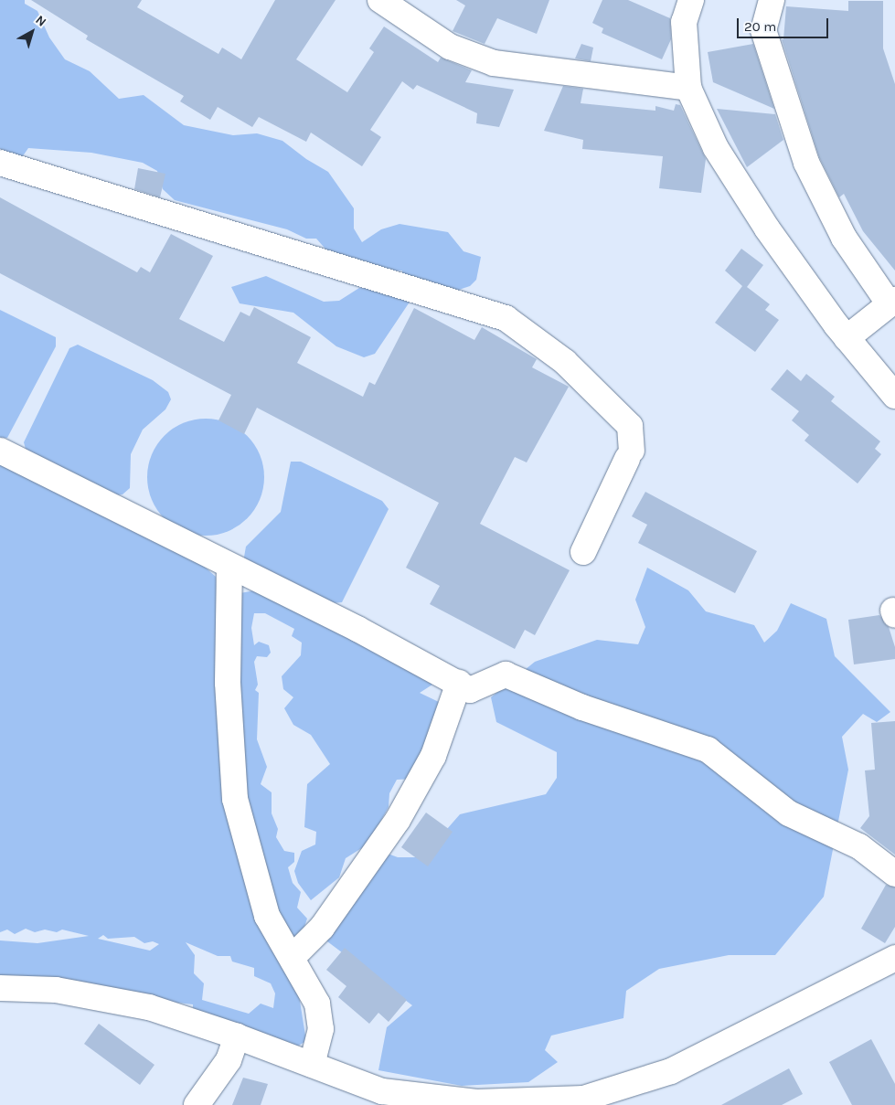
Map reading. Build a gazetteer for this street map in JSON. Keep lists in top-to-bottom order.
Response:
{
  "scale_bar": "20 m",
  "north": "top right"
}
